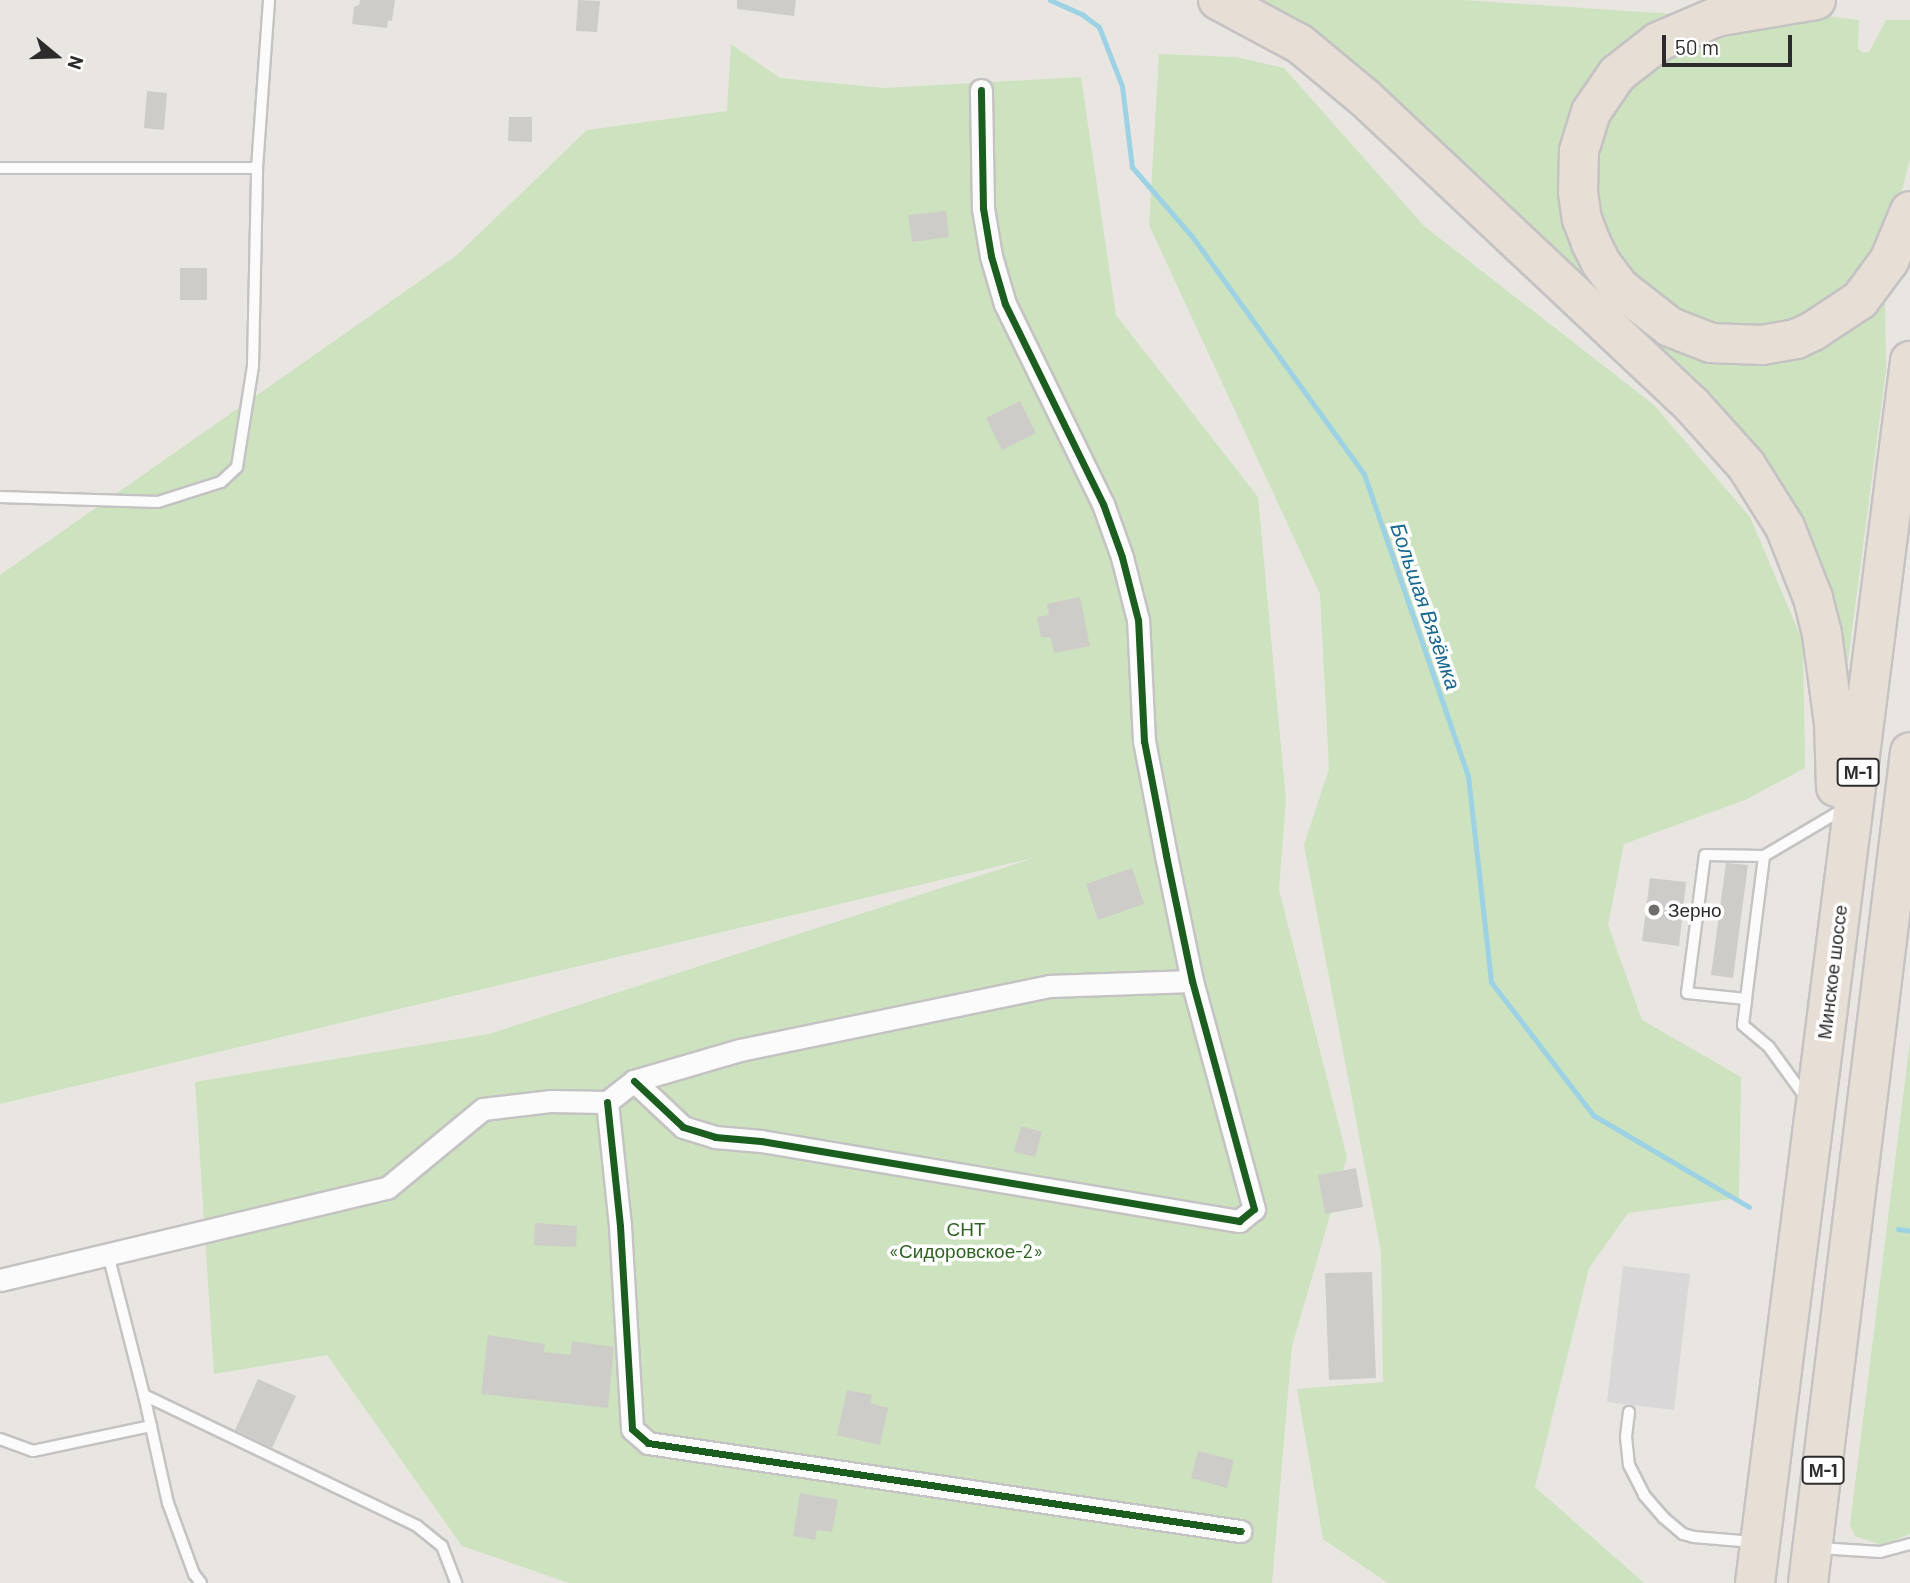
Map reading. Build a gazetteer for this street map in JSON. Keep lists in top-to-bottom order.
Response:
{
  "streets": {
    "highway": ["М-1", "Минское шоссе"]
  },
  "water": ["Большая Вязёмка"],
  "parks": ["СНТ «Сидоровское-2»"],
  "places": ["Зерно"],
  "scale_bar": "50 m",
  "north": "right"
}
